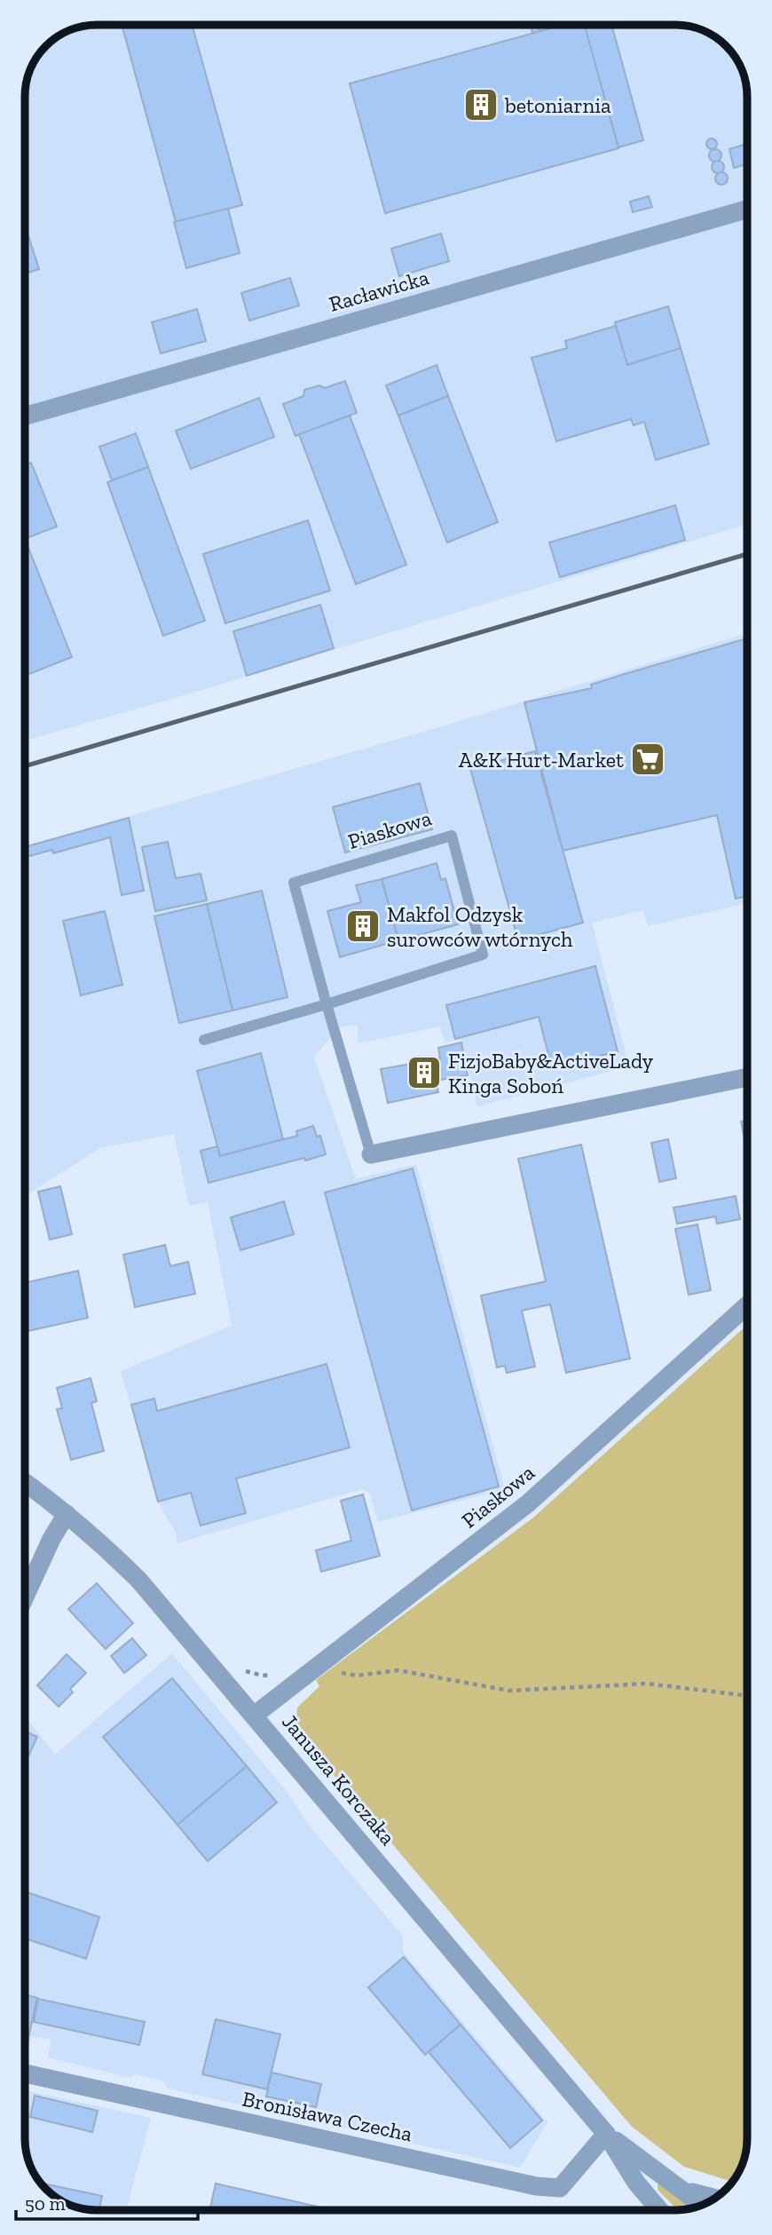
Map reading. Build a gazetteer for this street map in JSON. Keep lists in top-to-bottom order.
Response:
{
  "streets": {
    "street": [
      "Racławicka",
      "Piaskowa",
      "Janusza Korczaka",
      "Bronisława Czecha"
    ]
  },
  "crossings": [
    ["Piaskowa", "Janusza Korczaka"],
    ["Janusza Korczaka", "Bronisława Czecha"]
  ],
  "places": {
    "building": ["betoniarnia", "Makfol Odzysk surowców wtórnych", "FizjoBaby&ActiveLady Kinga Soboń"],
    "supermarket": ["A&K Hurt-Market"]
  },
  "scale_bar": "50 m"
}
